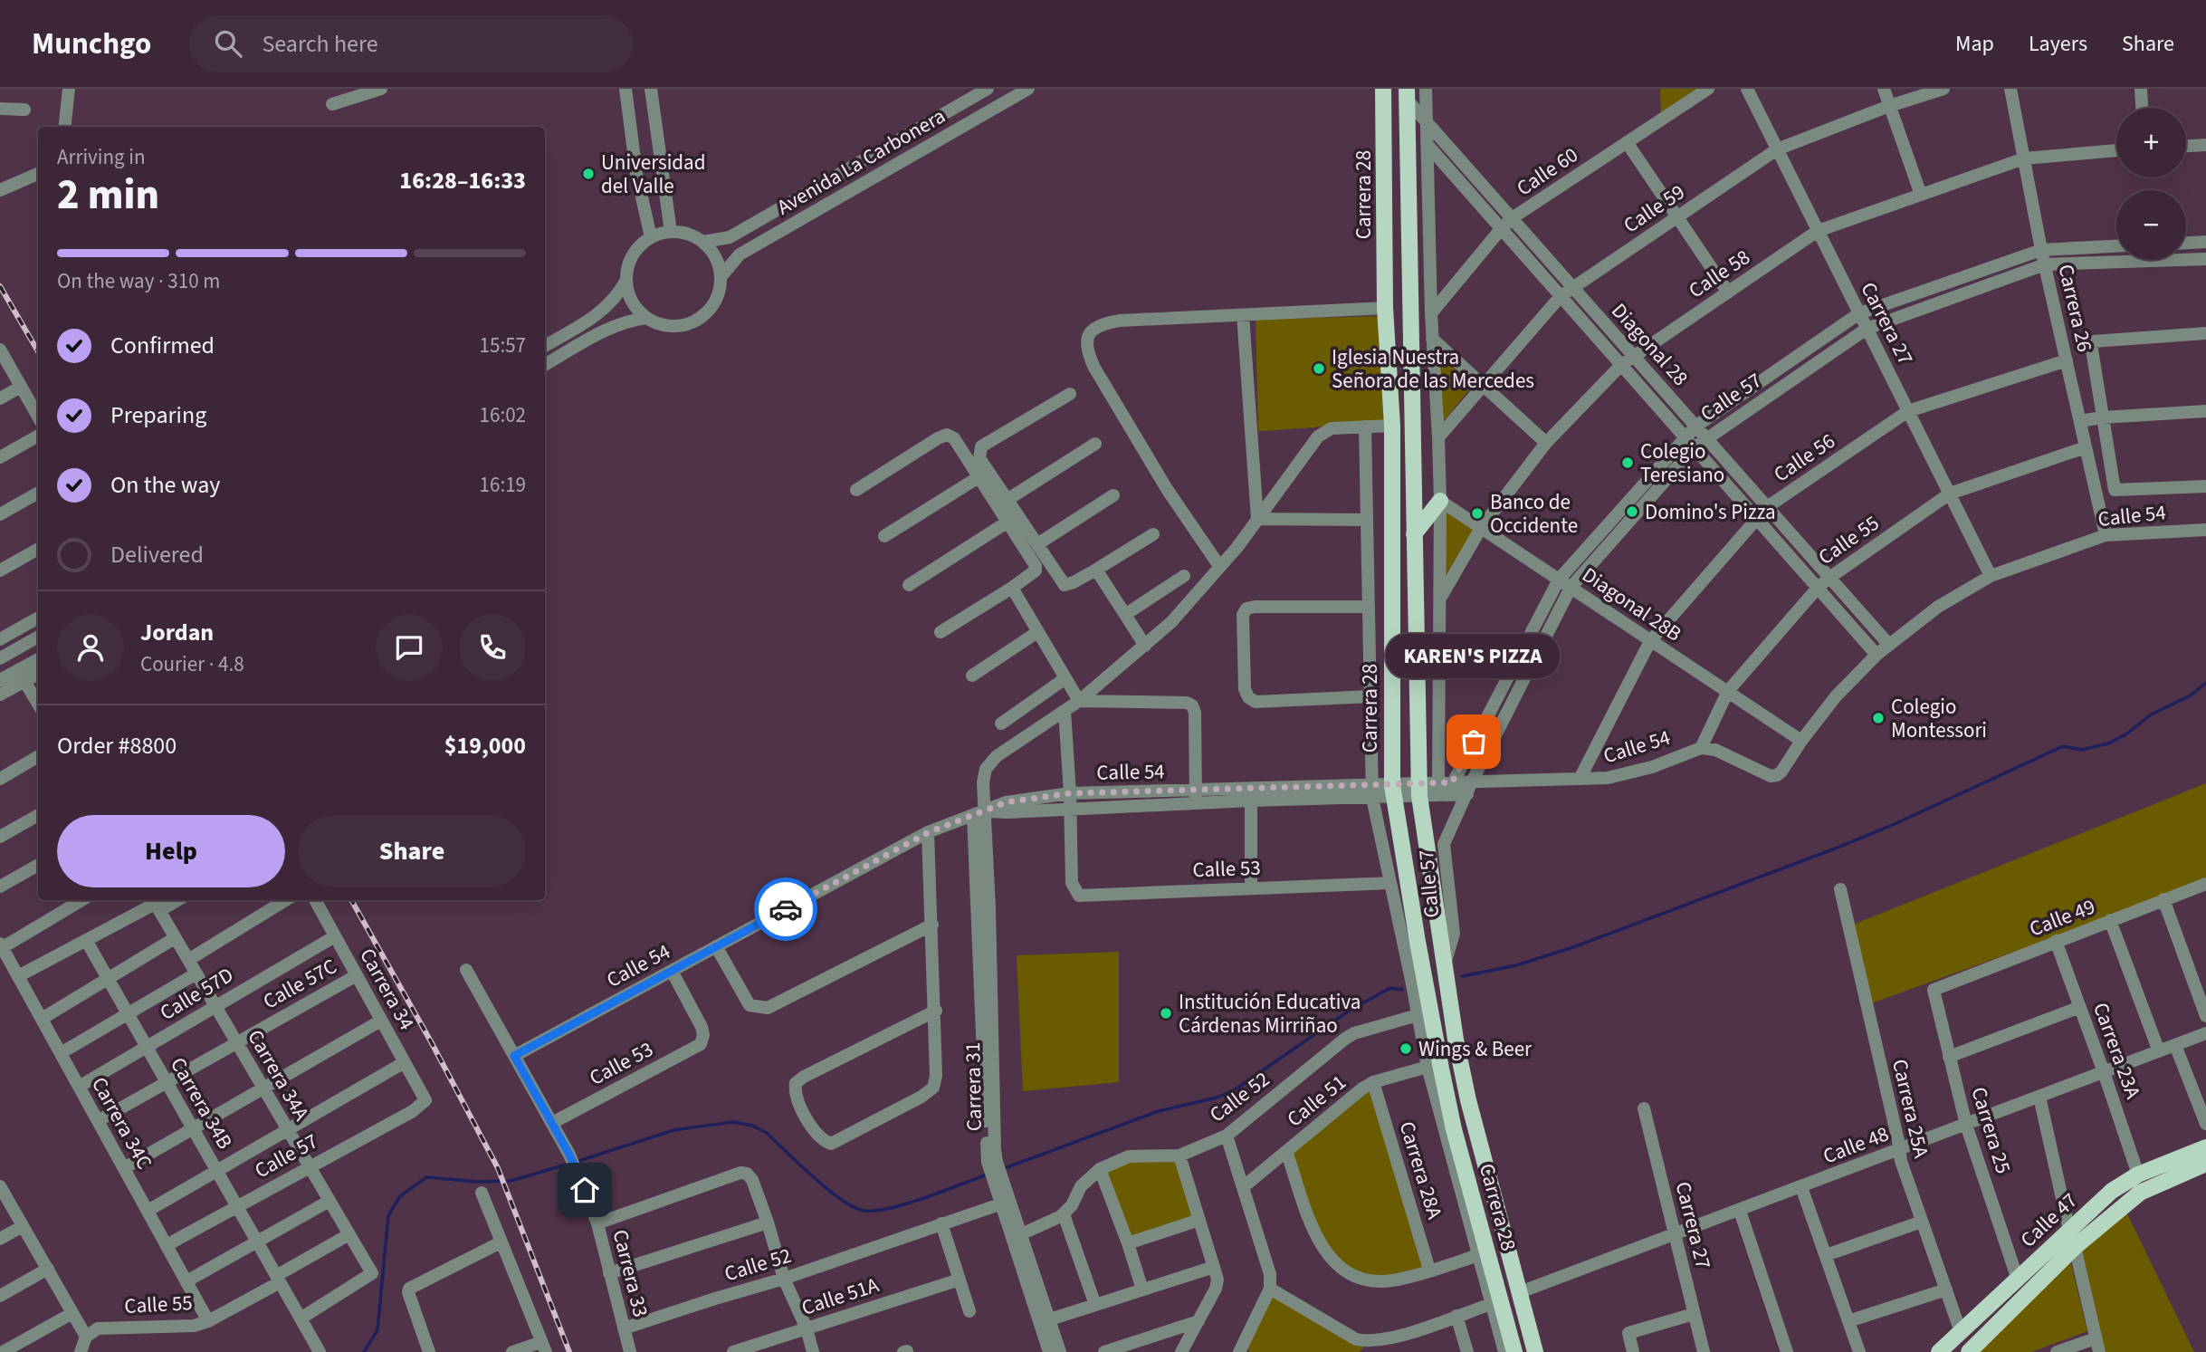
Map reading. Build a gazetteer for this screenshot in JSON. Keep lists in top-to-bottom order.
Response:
{
  "streets": {
    "main road": ["Carrera 28", "Calle 47"],
    "street": [
      "Avenida La Carbonera",
      "Calle 60",
      "Calle 59",
      "Calle 58",
      "Carrera 26",
      "Carrera 27",
      "Diagonal 28",
      "Calle 57",
      "Calle 56",
      "Calle 54",
      "Calle 55",
      "Diagonal 28B",
      "Calle 53",
      "Calle 49",
      "Calle 57C",
      "Carrera 34",
      "Calle 57D",
      "Carrera 23A",
      "Carrera 34A",
      "Carrera 31",
      "Calle 52",
      "Calle 51",
      "Carrera 34B",
      "Carrera 25A",
      "Carrera 34C",
      "Carrera 25",
      "Calle 48",
      "Carrera 28A",
      "Carrera 33",
      "Calle 51A"
    ]
  },
  "crossings": [
    ["Calle 60", "Diagonal 28"],
    ["Carrera 28", "Diagonal 28"],
    ["Carrera 28", "Calle 57"],
    ["Carrera 28", "Calle 54"],
    ["Carrera 28", "Calle 53"],
    ["Carrera 28", "Calle 52"],
    ["Carrera 28", "Calle 51"],
    ["Carrera 28", "Calle 48"],
    ["Calle 59", "Carrera 27"],
    ["Calle 59", "Diagonal 28"],
    ["Calle 58", "Carrera 26"],
    ["Calle 58", "Carrera 27"],
    ["Calle 58", "Diagonal 28"],
    ["Calle 58", "Diagonal 28B"],
    ["Carrera 26", "Calle 57"],
    ["Carrera 26", "Calle 56"],
    ["Carrera 26", "Calle 54"],
    ["Carrera 26", "Calle 55"],
    ["Carrera 27", "Calle 57"],
    ["Carrera 27", "Calle 56"],
    ["Carrera 27", "Calle 54"],
    ["Carrera 27", "Calle 55"],
    ["Carrera 27", "Calle 48"],
    ["Diagonal 28", "Calle 57"],
    ["Diagonal 28", "Calle 56"],
    ["Diagonal 28", "Calle 54"],
    ["Diagonal 28", "Calle 55"],
    ["Calle 57", "Calle 54"],
    ["Calle 57", "Diagonal 28B"],
    ["Calle 57", "Carrera 34"],
    ["Calle 57", "Carrera 34A"],
    ["Calle 57", "Carrera 34B"],
    ["Calle 57", "Carrera 34C"],
    ["Calle 56", "Calle 54"],
    ["Calle 56", "Diagonal 28B"],
    ["Calle 54", "Calle 55"],
    ["Calle 54", "Diagonal 28B"],
    ["Calle 54", "Calle 53"],
    ["Calle 54", "Carrera 31"],
    ["Calle 54", "Carrera 33"],
    ["Calle 55", "Diagonal 28B"],
    ["Calle 55", "Carrera 34A"],
    ["Calle 55", "Carrera 34B"],
    ["Calle 55", "Carrera 34C"],
    ["Calle 53", "Carrera 33"],
    ["Calle 49", "Carrera 23A"],
    ["Calle 49", "Carrera 25"],
    ["Calle 57C", "Carrera 34"],
    ["Calle 57C", "Carrera 34A"],
    ["Calle 57C", "Carrera 34B"],
    ["Calle 57C", "Carrera 34C"],
    ["Carrera 34", "Calle 57D"],
    ["Calle 57D", "Carrera 34A"],
    ["Calle 57D", "Carrera 34B"],
    ["Calle 57D", "Carrera 34C"],
    ["Carrera 23A", "Calle 48"],
    ["Carrera 23A", "Calle 47"],
    ["Carrera 34A", "Carrera 34B"],
    ["Carrera 31", "Calle 52"],
    ["Calle 52", "Carrera 33"],
    ["Calle 51", "Carrera 28A"],
    ["Carrera 25A", "Calle 48"],
    ["Carrera 25A", "Calle 47"],
    ["Carrera 25", "Calle 48"],
    ["Carrera 25", "Calle 47"]
  ],
  "places": [
    "Universidad del Valle",
    "Iglesia Nuestra Señora de las Mercedes",
    "Colegio Teresiano",
    "Domino's Pizza",
    "Banco de Occidente",
    "Colegio Montessori",
    "KAREN'S PIZZA",
    "Institución Educativa Cárdenas Mirriñao",
    "Wings & Beer"
  ],
  "page": {
    "header": "Munchgo",
    "search": "Search here",
    "nav": ["Map", "Layers", "Share"],
    "map_buttons": ["+", "−"],
    "heading": ["2 min", "Arriving in", "16:28–16:33"],
    "panel": [
      "Jordan",
      "Courier · 4.8",
      "Order #8800",
      "$19,000"
    ],
    "bar": "On the way · 310 m",
    "list": [
      ["Confirmed", "15:57"],
      ["Preparing", "16:02"],
      ["On the way", "16:19"],
      "Delivered"
    ],
    "bubble": "KAREN'S PIZZA",
    "buttons": ["Help", "Share"]
  }
}
